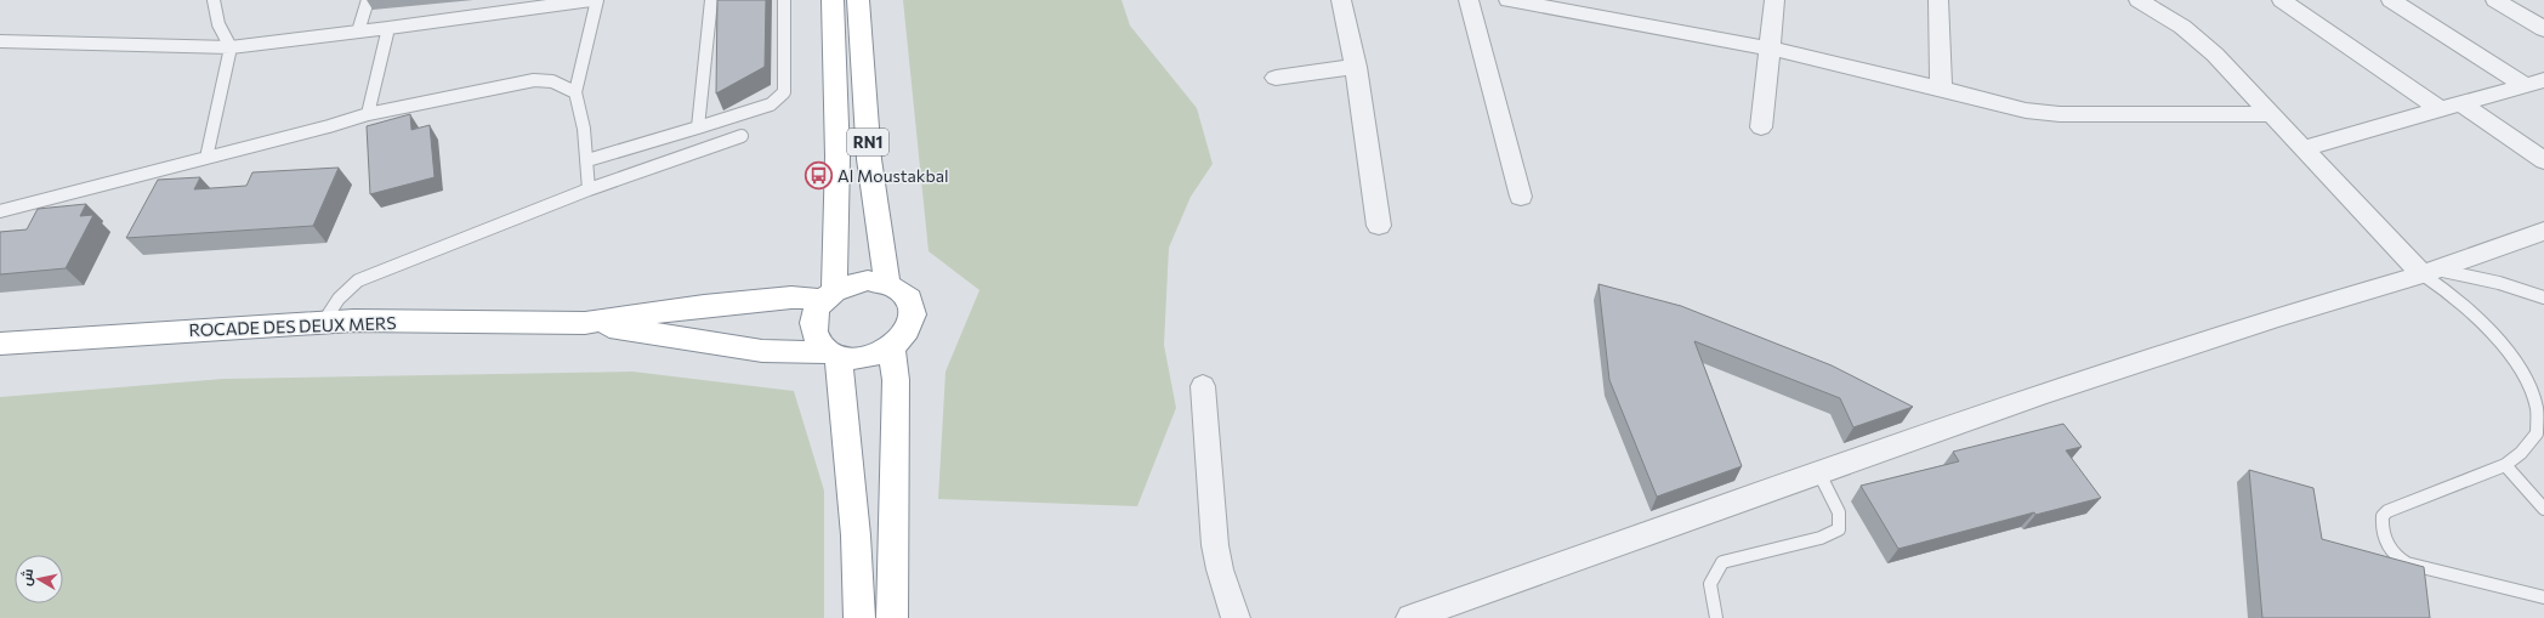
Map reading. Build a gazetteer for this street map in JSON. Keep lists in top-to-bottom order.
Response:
{
  "streets": {
    "highway": ["RN1", "ROCADE DES DEUX MERS"]
  },
  "crossings": [
    ["RN1", "ROCADE DES DEUX MERS"]
  ],
  "places": {
    "bus stop": ["Al Moustakbal"]
  },
  "north": "left"
}
